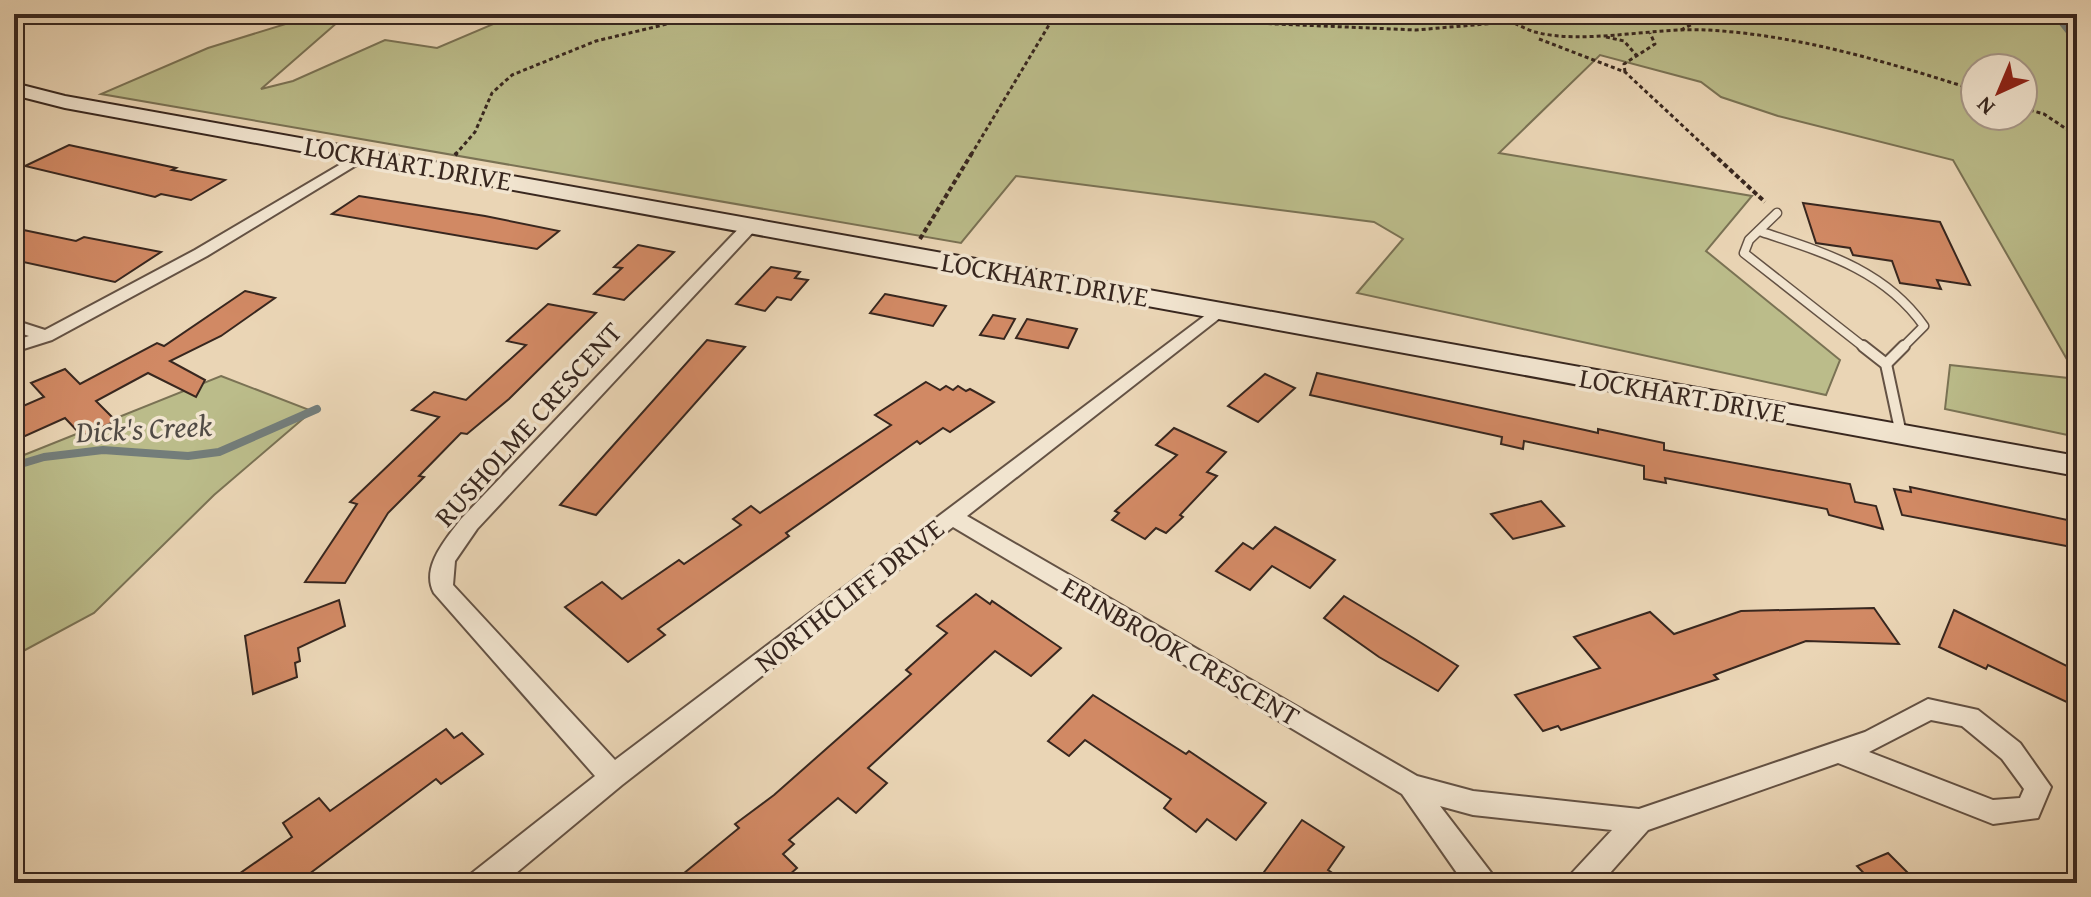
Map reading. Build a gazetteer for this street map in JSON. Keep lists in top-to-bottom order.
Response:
{
  "streets": {
    "street": [
      "LOCKHART DRIVE",
      "RUSHOLME CRESCENT",
      "NORTHCLIFF DRIVE",
      "ERINBROOK CRESCENT"
    ]
  },
  "crossings": [
    ["LOCKHART DRIVE", "RUSHOLME CRESCENT"],
    ["LOCKHART DRIVE", "NORTHCLIFF DRIVE"],
    ["RUSHOLME CRESCENT", "NORTHCLIFF DRIVE"],
    ["NORTHCLIFF DRIVE", "ERINBROOK CRESCENT"]
  ],
  "water": ["Dick's Creek"],
  "north": "bottom left"
}
